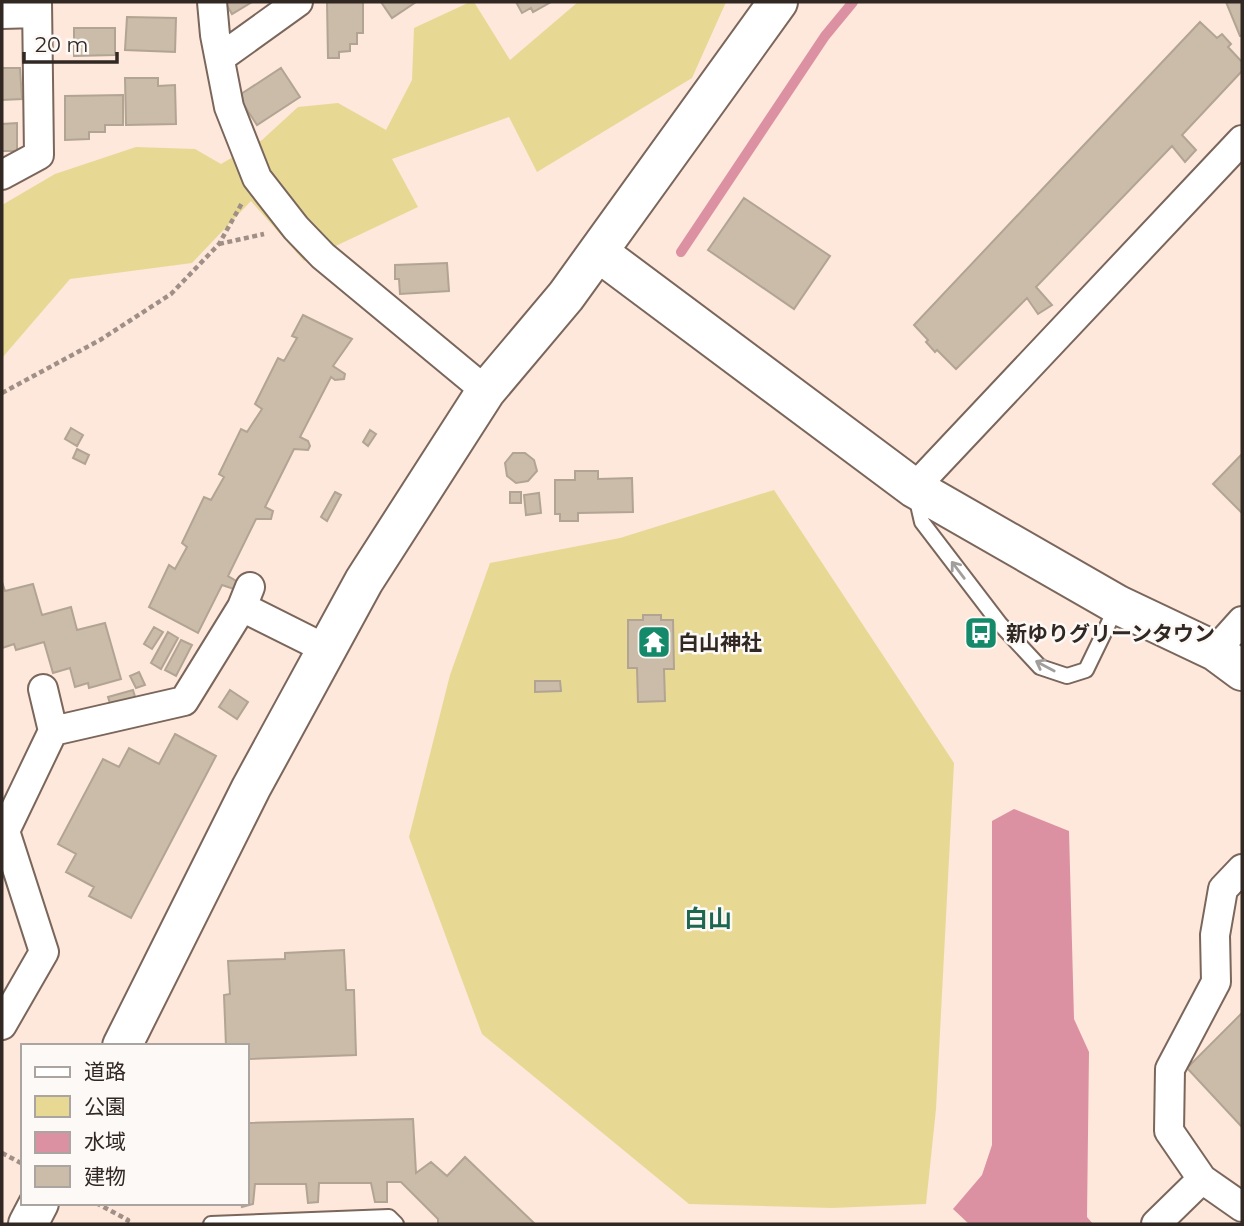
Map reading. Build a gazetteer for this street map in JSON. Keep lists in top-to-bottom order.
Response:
{
  "districts": ["白山"],
  "places": {
    "bus stop": ["新ゆりグリーンタウン"],
    "temple": ["白山神社"]
  },
  "legend": [
    "道路",
    "公園",
    "水域",
    "建物"
  ],
  "scale_bar": "20 m"
}
